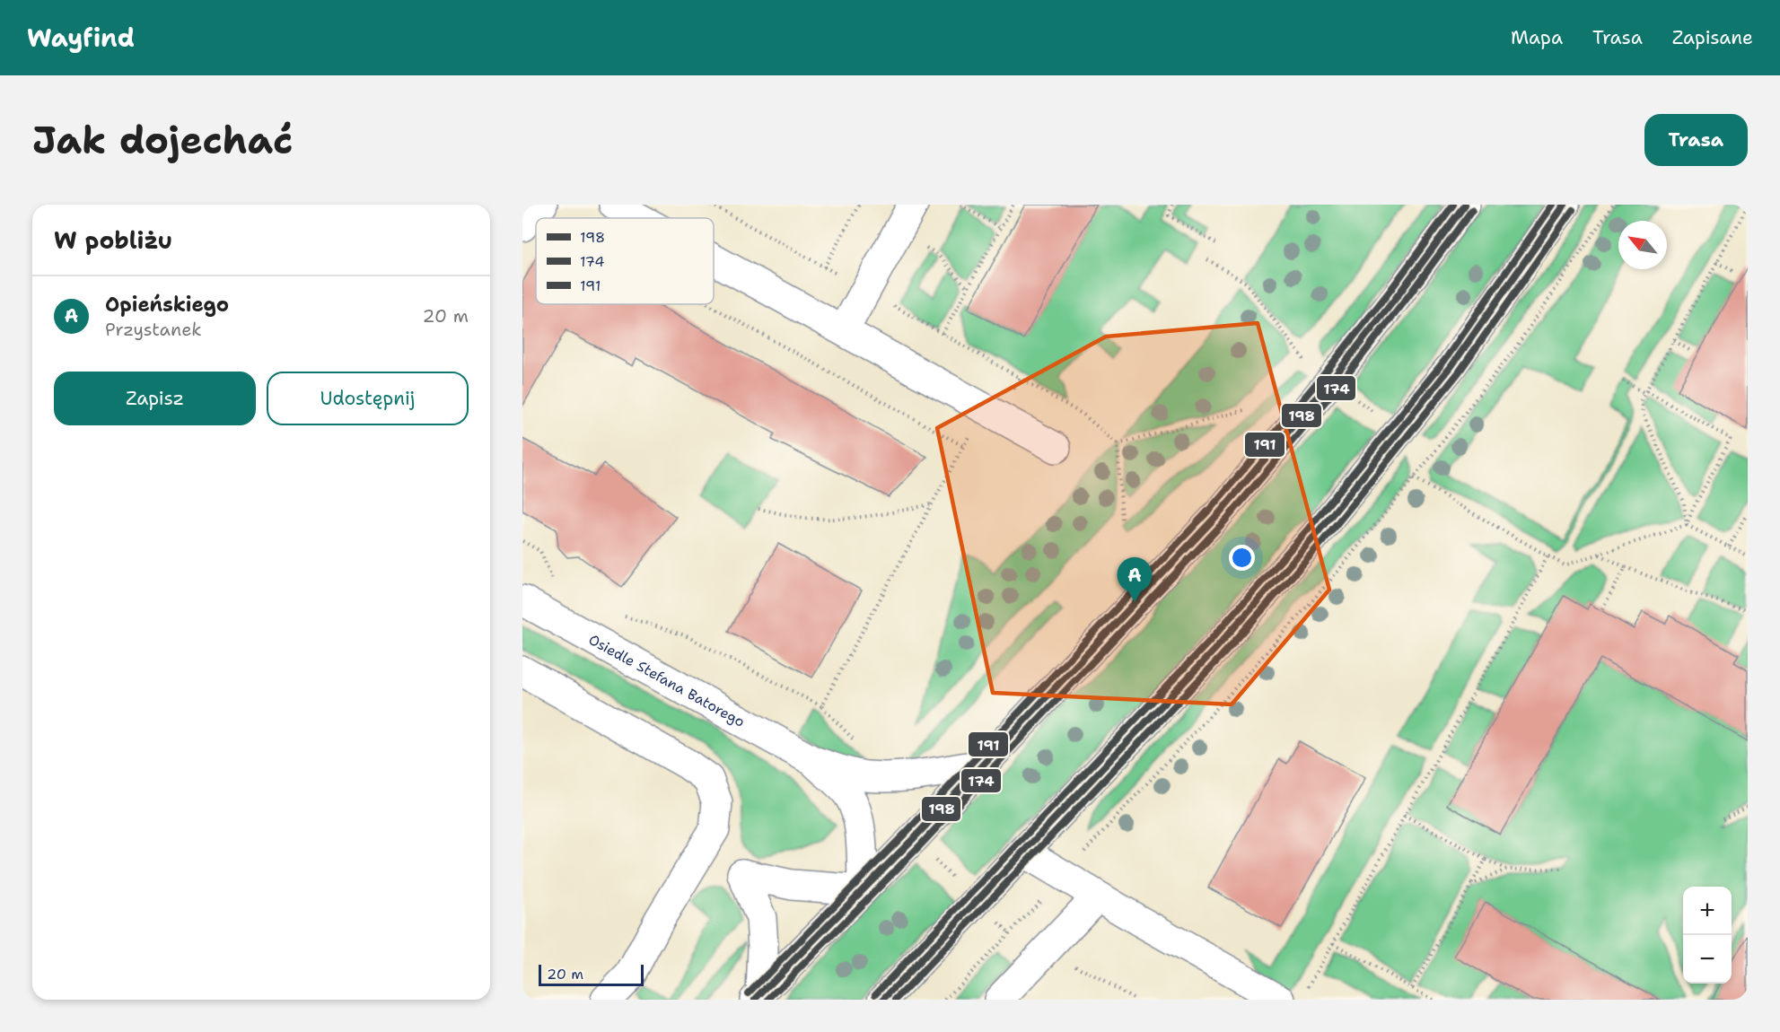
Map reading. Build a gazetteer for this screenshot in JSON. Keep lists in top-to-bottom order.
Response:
{
  "streets": {
    "street": ["Osiedle Stefana Batorego"]
  },
  "lines": ["transit line 198", "transit line 191", "transit line 174"],
  "legend": ["198", "174", "191"],
  "scale_bar": "20 m",
  "north": "top left",
  "page": {
    "header": "Wayfind",
    "nav": ["Mapa", "Trasa", "Zapisane"],
    "buttons": [
      "Trasa",
      ["Zapisz", "Udostępnij"]
    ],
    "title": "Jak dojechać",
    "heading": "W pobliżu",
    "list": [
      {
        "mark": "A",
        "name": "Opieńskiego",
        "note": "Przystanek",
        "value": "20 m"
      }
    ],
    "pins": "A",
    "map_buttons": ["+", "−"],
    "scale": "20 m"
  }
}
